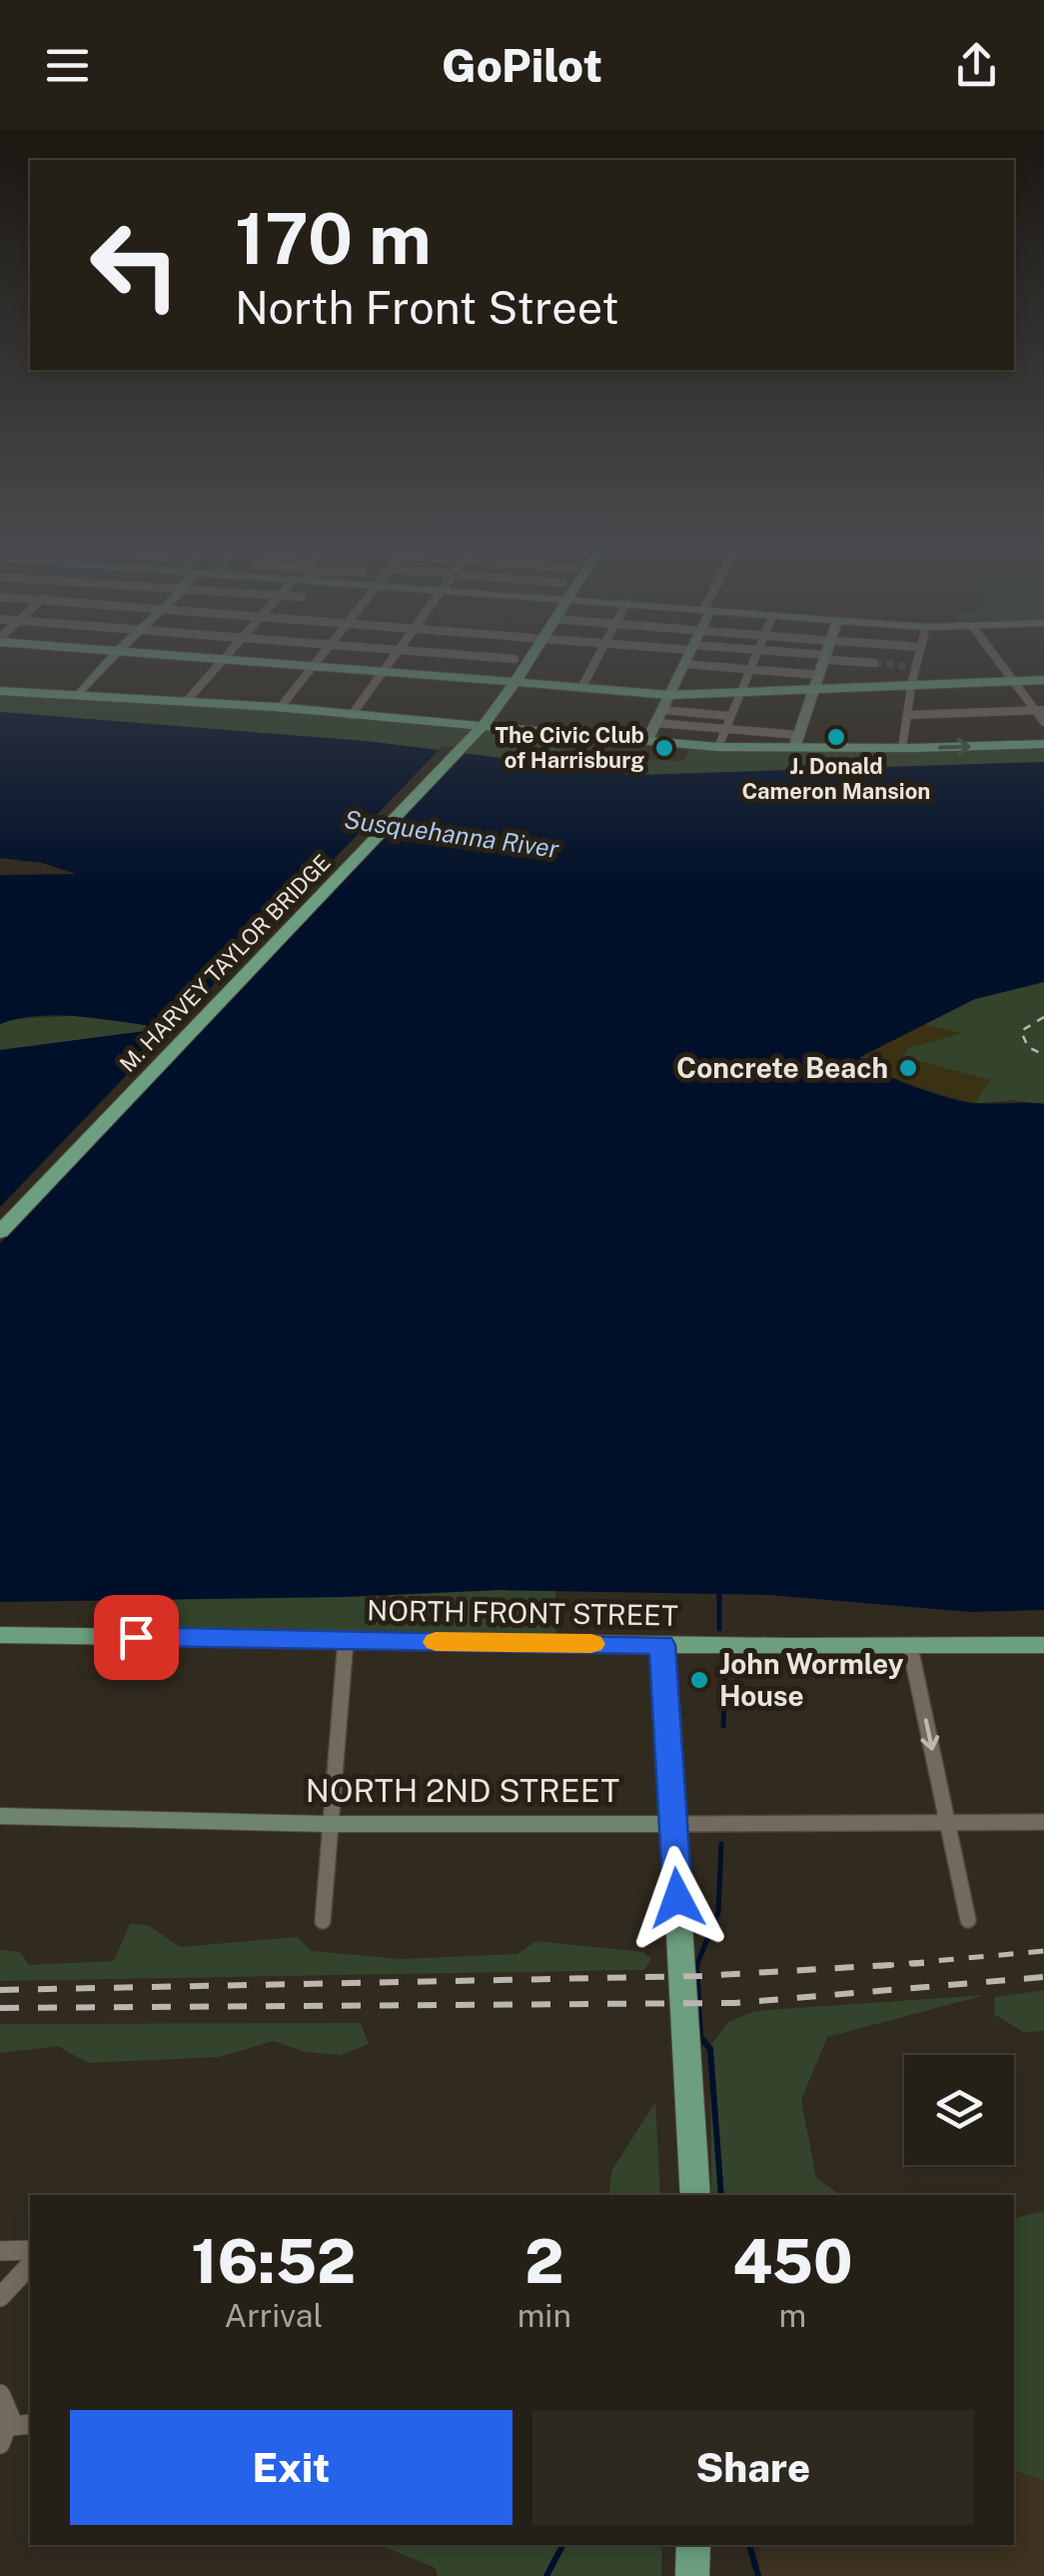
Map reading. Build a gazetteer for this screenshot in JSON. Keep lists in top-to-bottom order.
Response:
{
  "streets": {
    "main road": ["M. HARVEY TAYLOR BRIDGE", "NORTH FRONT STREET"],
    "street": ["NORTH 2ND STREET"]
  },
  "water": ["Susquehanna River"],
  "places": [
    "J. Donald Cameron Mansion",
    "The Civic Club of Harrisburg",
    "Concrete Beach",
    "John Wormley House"
  ],
  "page": {
    "header": "GoPilot",
    "turn": ["170 m", "North Front Street"],
    "eta": [
      "16:52",
      "Arrival",
      "2",
      "min",
      "450",
      "m"
    ],
    "buttons": ["Exit", "Share"]
  }
}
